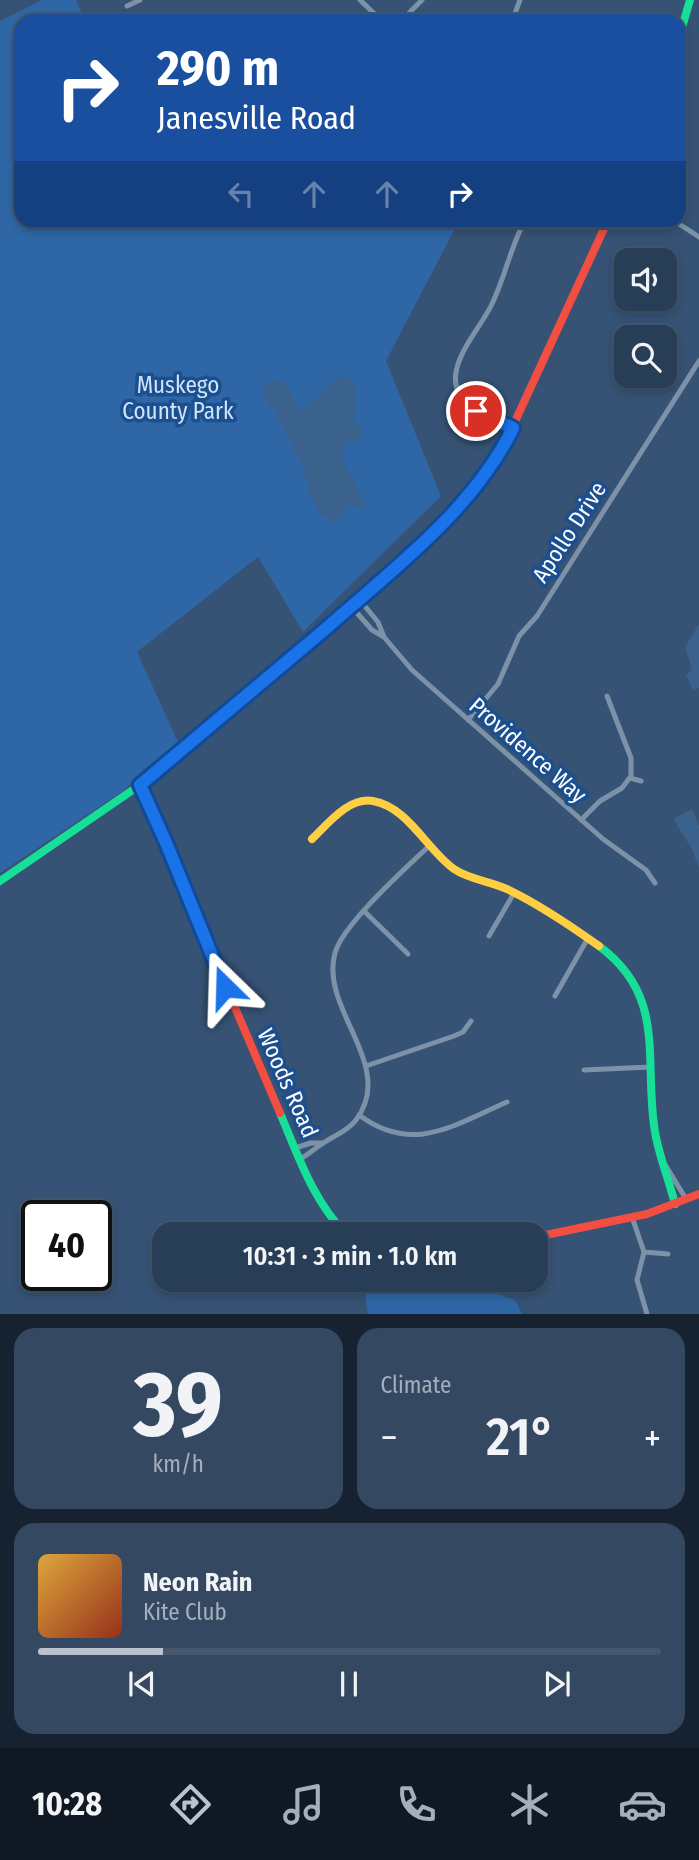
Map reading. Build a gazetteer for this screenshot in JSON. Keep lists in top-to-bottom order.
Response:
{
  "streets": {
    "street": ["Apollo Drive", "Providence Way", "Woods Road"]
  },
  "crossings": [
    ["Apollo Drive", "Providence Way"]
  ],
  "parks": ["Muskego County Park"],
  "page": {
    "turn": ["290 m", "Janesville Road"],
    "limit": "40",
    "trip": "10:31 · 3 min · 1.0 km",
    "tile": [
      ["39", "km/h"],
      "Climate"
    ],
    "heat": ["−", "21°", "+"],
    "song": ["Neon Rain", "Kite Club"],
    "tabs": "10:28"
  }
}
